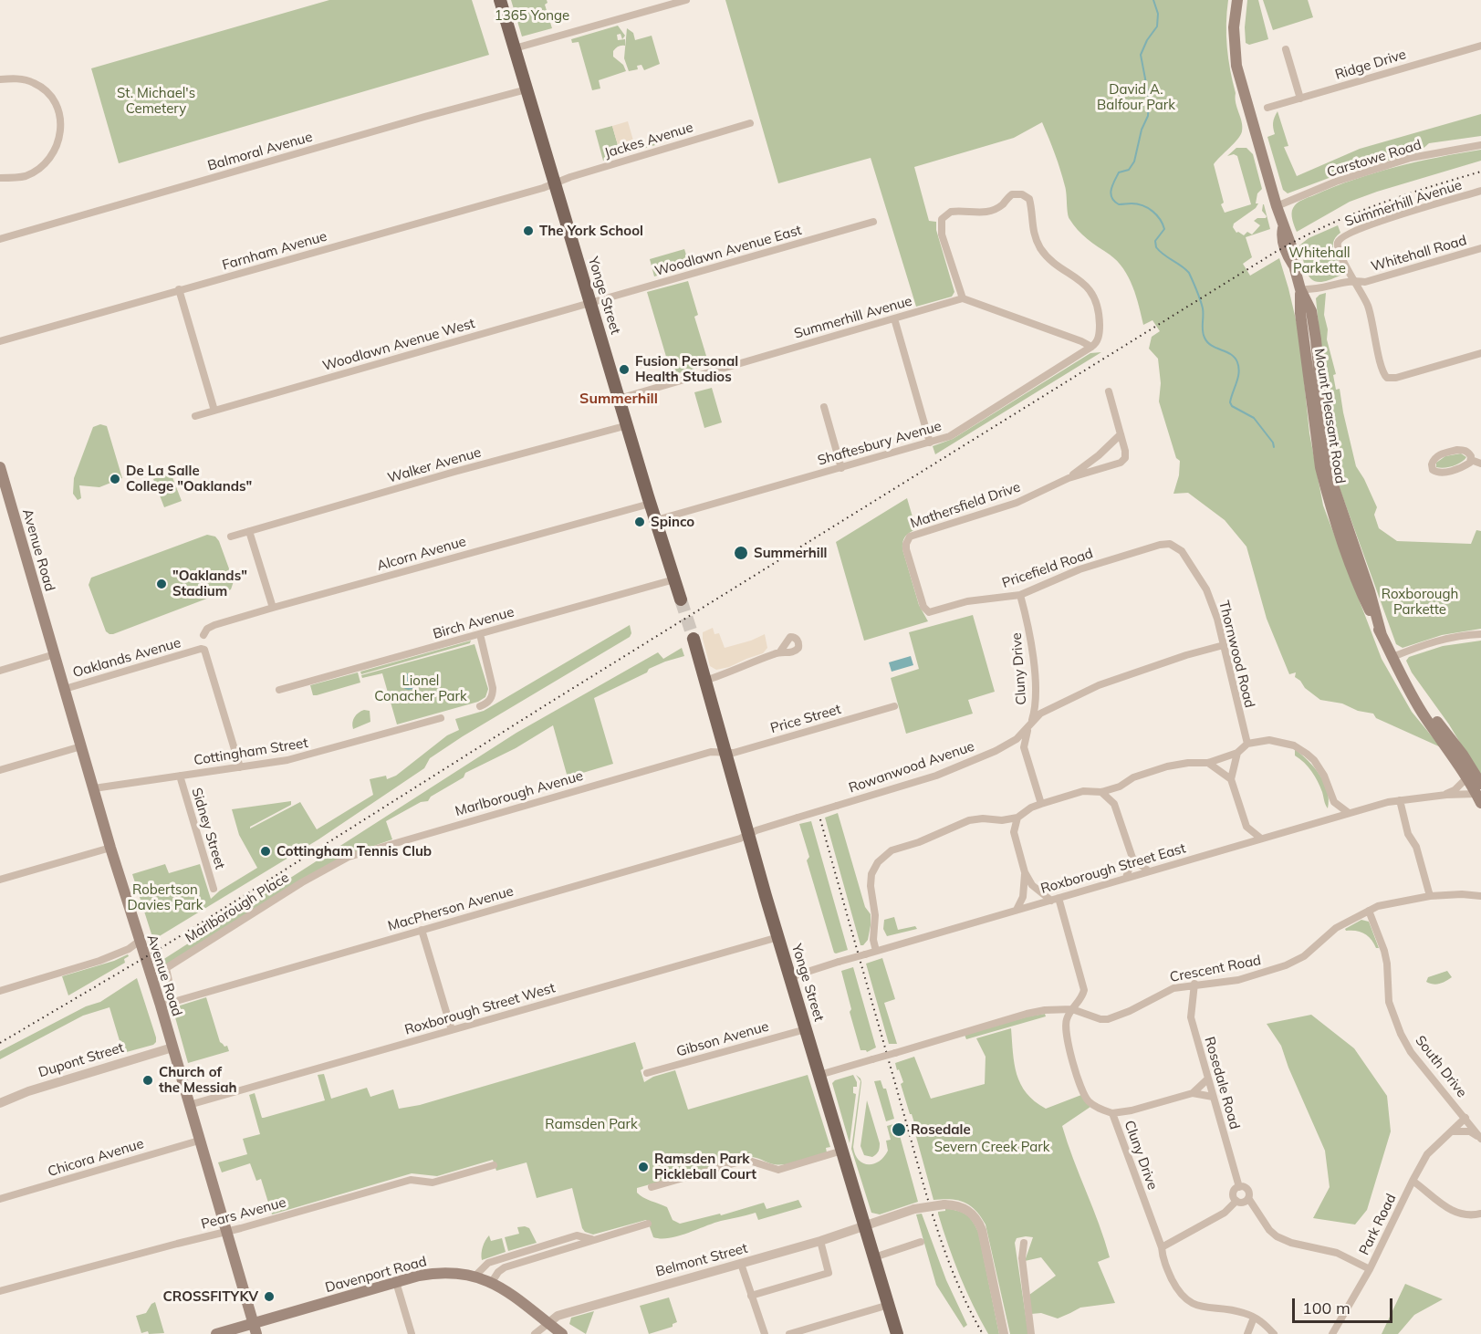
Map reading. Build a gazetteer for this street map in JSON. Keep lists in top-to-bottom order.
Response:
{
  "streets": {
    "main road": [
      "Yonge Street",
      "Mount Pleasant Road",
      "Avenue Road",
      "Davenport Road"
    ],
    "street": [
      "Ridge Drive",
      "Jackes Avenue",
      "Balmoral Avenue",
      "Carstowe Road",
      "Summerhill Avenue",
      "Farnham Avenue",
      "Woodlawn Avenue East",
      "Whitehall Road",
      "Woodlawn Avenue West",
      "Shaftesbury Avenue",
      "Walker Avenue",
      "Mathersfield Drive",
      "Alcorn Avenue",
      "Pricefield Road",
      "Birch Avenue",
      "Thornwood Road",
      "Oaklands Avenue",
      "Cluny Drive",
      "Price Street",
      "Cottingham Street",
      "Rowanwood Avenue",
      "Marlborough Avenue",
      "Sidney Street",
      "Roxborough Street East",
      "Marlborough Place",
      "MacPherson Avenue",
      "Crescent Road",
      "Roxborough Street West",
      "Gibson Avenue",
      "Dupont Street",
      "South Drive",
      "Rosedale Road",
      "Chicora Avenue",
      "Pears Avenue",
      "Park Road",
      "Belmont Street"
    ]
  },
  "crossings": [
    ["Jackes Avenue", "Farnham Avenue"],
    ["Jackes Avenue", "Yonge Street"],
    ["Balmoral Avenue", "Yonge Street"],
    ["Carstowe Road", "Mount Pleasant Road"],
    ["Summerhill Avenue", "Whitehall Road"],
    ["Summerhill Avenue", "Yonge Street"],
    ["Farnham Avenue", "Yonge Street"],
    ["Woodlawn Avenue East", "Yonge Street"],
    ["Woodlawn Avenue East", "Woodlawn Avenue West"],
    ["Whitehall Road", "Mount Pleasant Road"],
    ["Yonge Street", "Woodlawn Avenue West"],
    ["Yonge Street", "Shaftesbury Avenue"],
    ["Yonge Street", "Walker Avenue"],
    ["Yonge Street", "Alcorn Avenue"],
    ["Yonge Street", "Birch Avenue"],
    ["Yonge Street", "Price Street"],
    ["Yonge Street", "Rowanwood Avenue"],
    ["Yonge Street", "Marlborough Avenue"],
    ["Yonge Street", "Roxborough Street East"],
    ["Yonge Street", "MacPherson Avenue"],
    ["Yonge Street", "Crescent Road"],
    ["Yonge Street", "Roxborough Street West"],
    ["Yonge Street", "Gibson Avenue"],
    ["Yonge Street", "Belmont Street"],
    ["Mount Pleasant Road", "Roxborough Street East"],
    ["Mathersfield Drive", "Pricefield Road"],
    ["Avenue Road", "Oaklands Avenue"],
    ["Avenue Road", "Cottingham Street"],
    ["Avenue Road", "MacPherson Avenue"],
    ["Avenue Road", "Roxborough Street West"],
    ["Avenue Road", "Dupont Street"],
    ["Avenue Road", "Chicora Avenue"],
    ["Avenue Road", "Pears Avenue"],
    ["Avenue Road", "Davenport Road"],
    ["Pricefield Road", "Thornwood Road"],
    ["Pricefield Road", "Cluny Drive"],
    ["Thornwood Road", "Rowanwood Avenue"],
    ["Thornwood Road", "Roxborough Street East"],
    ["Oaklands Avenue", "Cottingham Street"],
    ["Cluny Drive", "Rowanwood Avenue"],
    ["Cluny Drive", "Roxborough Street East"],
    ["Cluny Drive", "Crescent Road"],
    ["Price Street", "Marlborough Avenue"],
    ["Cottingham Street", "Sidney Street"],
    ["Rowanwood Avenue", "MacPherson Avenue"],
    ["Marlborough Avenue", "Marlborough Place"],
    ["Marlborough Place", "MacPherson Avenue"],
    ["Crescent Road", "South Drive"],
    ["Crescent Road", "Rosedale Road"],
    ["South Drive", "Park Road"],
    ["Belmont Street", "Davenport Road"]
  ],
  "districts": ["Summerhill"],
  "parks": [
    "1365 Yonge",
    "David A. Balfour Park",
    "St. Michael's Cemetery",
    "Whitehall Parkette",
    "Roxborough Parkette",
    "Lionel Conacher Park",
    "Robertson Davies Park",
    "Ramsden Park",
    "Severn Creek Park"
  ],
  "places": [
    "The York School",
    "Fusion Personal Health Studios",
    "De La Salle College \"Oaklands\"",
    "Spinco",
    "Summerhill",
    "\"Oaklands\" Stadium",
    "Cottingham Tennis Club",
    "Church of the Messiah",
    "Rosedale",
    "Ramsden Park Pickleball Court",
    "CROSSFITYKV"
  ],
  "scale_bar": "100 m"
}
